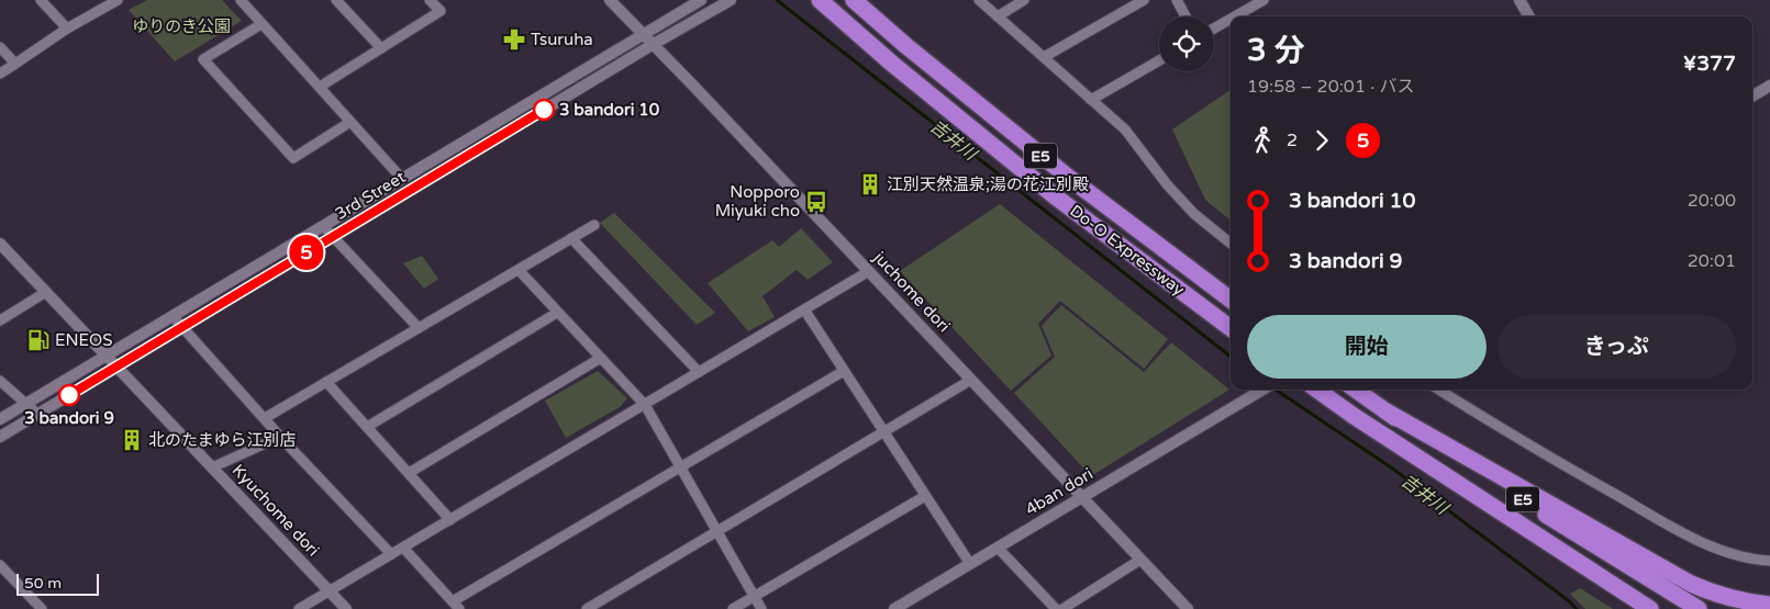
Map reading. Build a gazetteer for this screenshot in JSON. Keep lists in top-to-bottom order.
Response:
{
  "streets": {
    "highway": ["E5", "Do-O Expressway"],
    "street": [
      "3rd Street",
      "juchome dori",
      "4ban dori",
      "Kyuchome dori"
    ]
  },
  "crossings": [
    ["3rd Street", "juchome dori"],
    ["3rd Street", "Kyuchome dori"],
    ["juchome dori", "4ban dori"]
  ],
  "water": ["吉井川"],
  "parks": ["ゆりのき公園"],
  "places": {
    "pharmacy": ["Tsuruha"],
    "other": ["3 bandori 10", "3 bandori 9"],
    "building": ["江別天然温泉;湯の花江別殿", "北のたまゆら江別店"],
    "bus stop": ["Nopporo Miyuki cho"],
    "fuel station": ["ENEOS"]
  },
  "lines": ["bus line 5"],
  "scale_bar": "50 m",
  "page": {
    "on_map": "5",
    "heading": ["3 分", "19:58 – 20:01 · バス", "¥377"],
    "legs": ["2", "5"],
    "list": [
      {
        "name": "3 bandori 10",
        "value": "20:00"
      },
      {
        "name": "3 bandori 9",
        "value": "20:01"
      }
    ],
    "buttons": ["開始", "きっぷ"],
    "scale": "50 m"
  }
}
